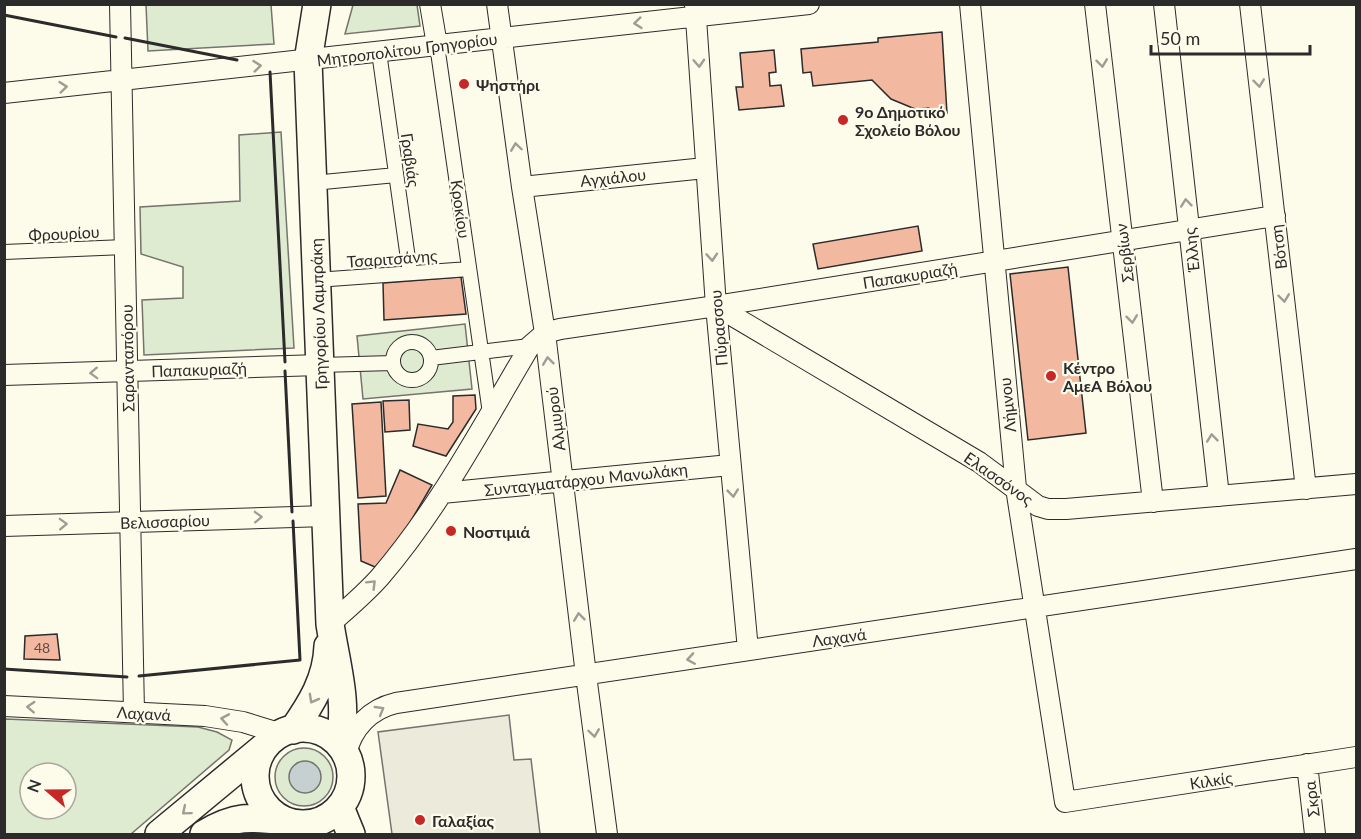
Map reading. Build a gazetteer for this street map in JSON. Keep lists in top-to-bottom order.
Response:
{
  "streets": {
    "main road": ["Γρηγορίου Λαμπράκη"],
    "street": [
      "Μητροπολίτου Γρηγορίου",
      "Γραβιάς",
      "Αγχιάλου",
      "Κροκίου",
      "Φρουρίου",
      "Βότση",
      "Έλλης",
      "Σερβίων",
      "Τσαριτσάνης",
      "Παπακυριαζή",
      "Πύρασσου",
      "Σαρανταπόρου",
      "Λήμνου",
      "Αλμυρού",
      "Ελασσόνος",
      "Συνταγματάρχου Μανωλάκη",
      "Βελισσαρίου",
      "Λαχανά",
      "Κιλκίς",
      "Σκρα"
    ]
  },
  "crossings": [
    ["Μητροπολίτου Γρηγορίου", "Γραβιάς"],
    ["Μητροπολίτου Γρηγορίου", "Κροκίου"],
    ["Μητροπολίτου Γρηγορίου", "Γρηγορίου Λαμπράκη"],
    ["Μητροπολίτου Γρηγορίου", "Πύρασσου"],
    ["Μητροπολίτου Γρηγορίου", "Σαρανταπόρου"],
    ["Μητροπολίτου Γρηγορίου", "Αλμυρού"],
    ["Γραβιάς", "Τσαριτσάνης"],
    ["Αγχιάλου", "Πύρασσου"],
    ["Αγχιάλου", "Αλμυρού"],
    ["Κροκίου", "Τσαριτσάνης"],
    ["Φρουρίου", "Σαρανταπόρου"],
    ["Βότση", "Παπακυριαζή"],
    ["Βότση", "Ελασσόνος"],
    ["Έλλης", "Παπακυριαζή"],
    ["Έλλης", "Ελασσόνος"],
    ["Σερβίων", "Παπακυριαζή"],
    ["Σερβίων", "Ελασσόνος"],
    ["Τσαριτσάνης", "Γρηγορίου Λαμπράκη"],
    ["Παπακυριαζή", "Γρηγορίου Λαμπράκη"],
    ["Παπακυριαζή", "Πύρασσου"],
    ["Παπακυριαζή", "Σαρανταπόρου"],
    ["Παπακυριαζή", "Λήμνου"],
    ["Παπακυριαζή", "Αλμυρού"],
    ["Παπακυριαζή", "Ελασσόνος"],
    ["Γρηγορίου Λαμπράκη", "Βελισσαρίου"],
    ["Γρηγορίου Λαμπράκη", "Λαχανά"],
    ["Πύρασσου", "Ελασσόνος"],
    ["Πύρασσου", "Συνταγματάρχου Μανωλάκη"],
    ["Πύρασσου", "Λαχανά"],
    ["Σαρανταπόρου", "Βελισσαρίου"],
    ["Σαρανταπόρου", "Λαχανά"],
    ["Λήμνου", "Ελασσόνος"],
    ["Λήμνου", "Λαχανά"],
    ["Λήμνου", "Κιλκίς"],
    ["Αλμυρού", "Συνταγματάρχου Μανωλάκη"],
    ["Αλμυρού", "Λαχανά"],
    ["Κιλκίς", "Σκρα"]
  ],
  "one_way": [
    "Βότση",
    "Έλλης",
    "Σερβίων",
    "Πύρασσου",
    "Βελισσαρίου"
  ],
  "places": [
    "Ψηστήρι",
    "9ο Δημοτικό Σχολείο Βόλου",
    "Κέντρο ΑμεΑ Βόλου",
    "Νοστιμιά",
    "Γαλαξίας"
  ],
  "house_numbers": ["48"],
  "scale_bar": "50 m",
  "north": "left"
}
